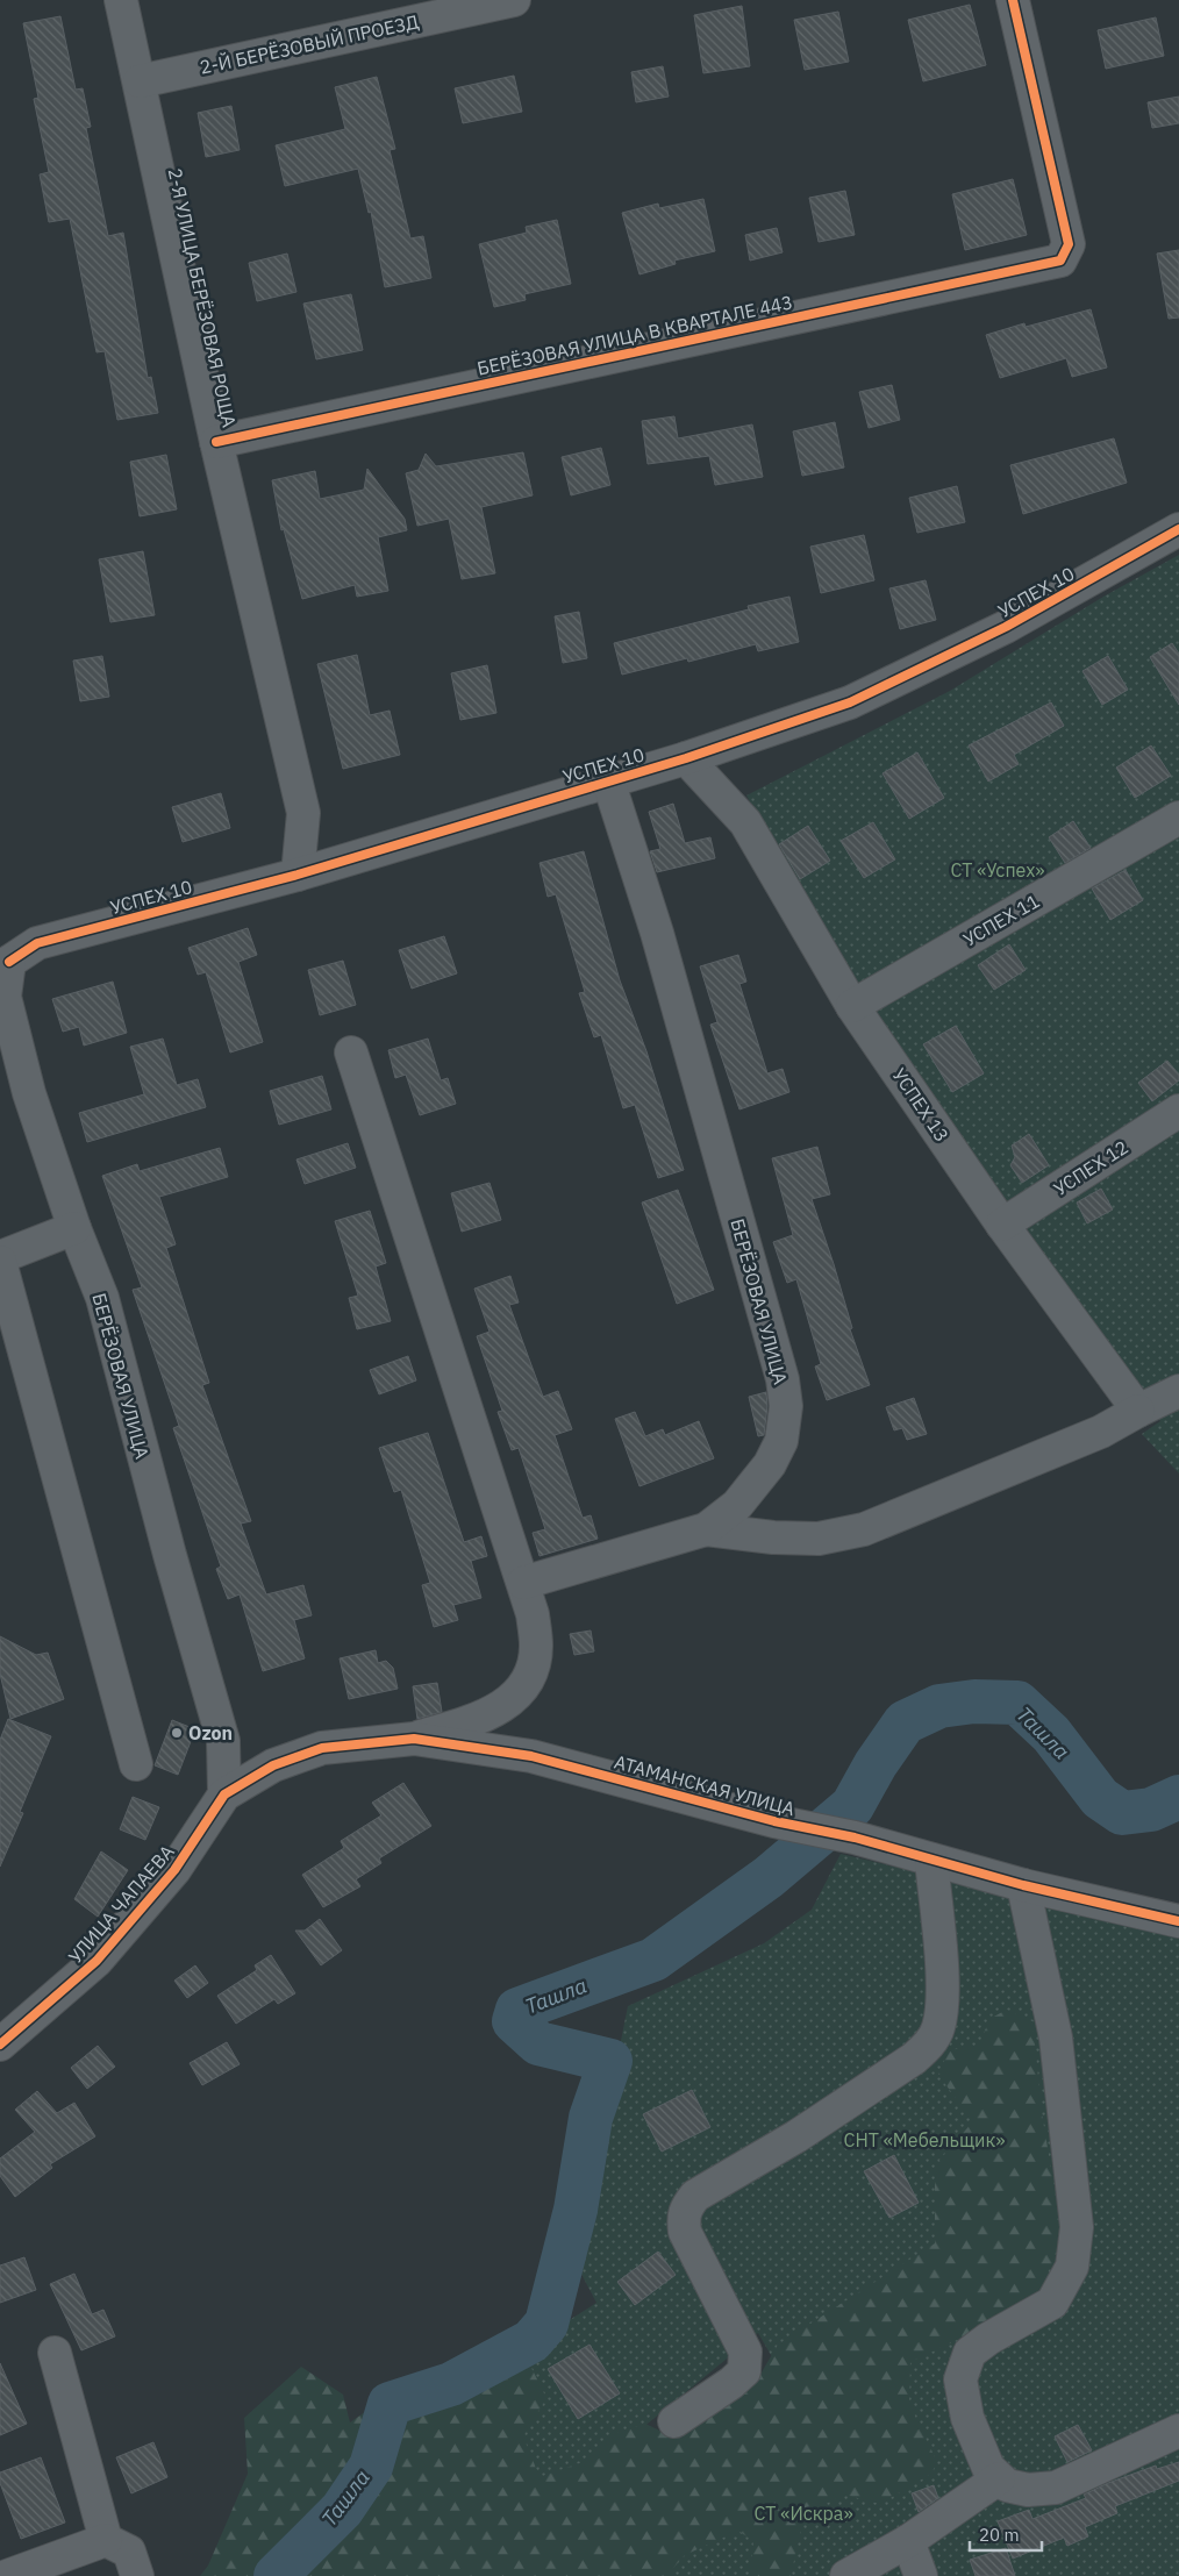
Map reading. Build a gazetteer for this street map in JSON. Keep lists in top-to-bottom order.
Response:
{
  "streets": {
    "street": [
      "2-Й БЕРЁЗОВЫЙ ПРОЕЗД",
      "2-Я УЛИЦА БЕРЁЗОВАЯ РОЩА",
      "БЕРЁЗОВАЯ УЛИЦА В КВАРТАЛЕ 443",
      "УСПЕХ 10",
      "УСПЕХ 11",
      "УСПЕХ 13",
      "УСПЕХ 12",
      "БЕРЁЗОВАЯ УЛИЦА",
      "АТАМАНСКАЯ УЛИЦА",
      "УЛИЦА ЧАПАЕВА"
    ]
  },
  "crossings": [
    ["2-Й БЕРЁЗОВЫЙ ПРОЕЗД", "2-Я УЛИЦА БЕРЁЗОВАЯ РОЩА"],
    ["2-Я УЛИЦА БЕРЁЗОВАЯ РОЩА", "БЕРЁЗОВАЯ УЛИЦА В КВАРТАЛЕ 443"],
    ["2-Я УЛИЦА БЕРЁЗОВАЯ РОЩА", "УСПЕХ 10"],
    ["УСПЕХ 10", "УСПЕХ 13"],
    ["УСПЕХ 10", "БЕРЁЗОВАЯ УЛИЦА"],
    ["УСПЕХ 11", "УСПЕХ 13"],
    ["УСПЕХ 13", "УСПЕХ 12"],
    ["БЕРЁЗОВАЯ УЛИЦА", "АТАМАНСКАЯ УЛИЦА"],
    ["БЕРЁЗОВАЯ УЛИЦА", "УЛИЦА ЧАПАЕВА"],
    ["АТАМАНСКАЯ УЛИЦА", "УЛИЦА ЧАПАЕВА"]
  ],
  "water": ["Ташла"],
  "parks": ["СТ «Успех»", "СНТ «Мебельщик»", "СТ «Искра»"],
  "places": ["Ozon"],
  "scale_bar": "20 m"
}
